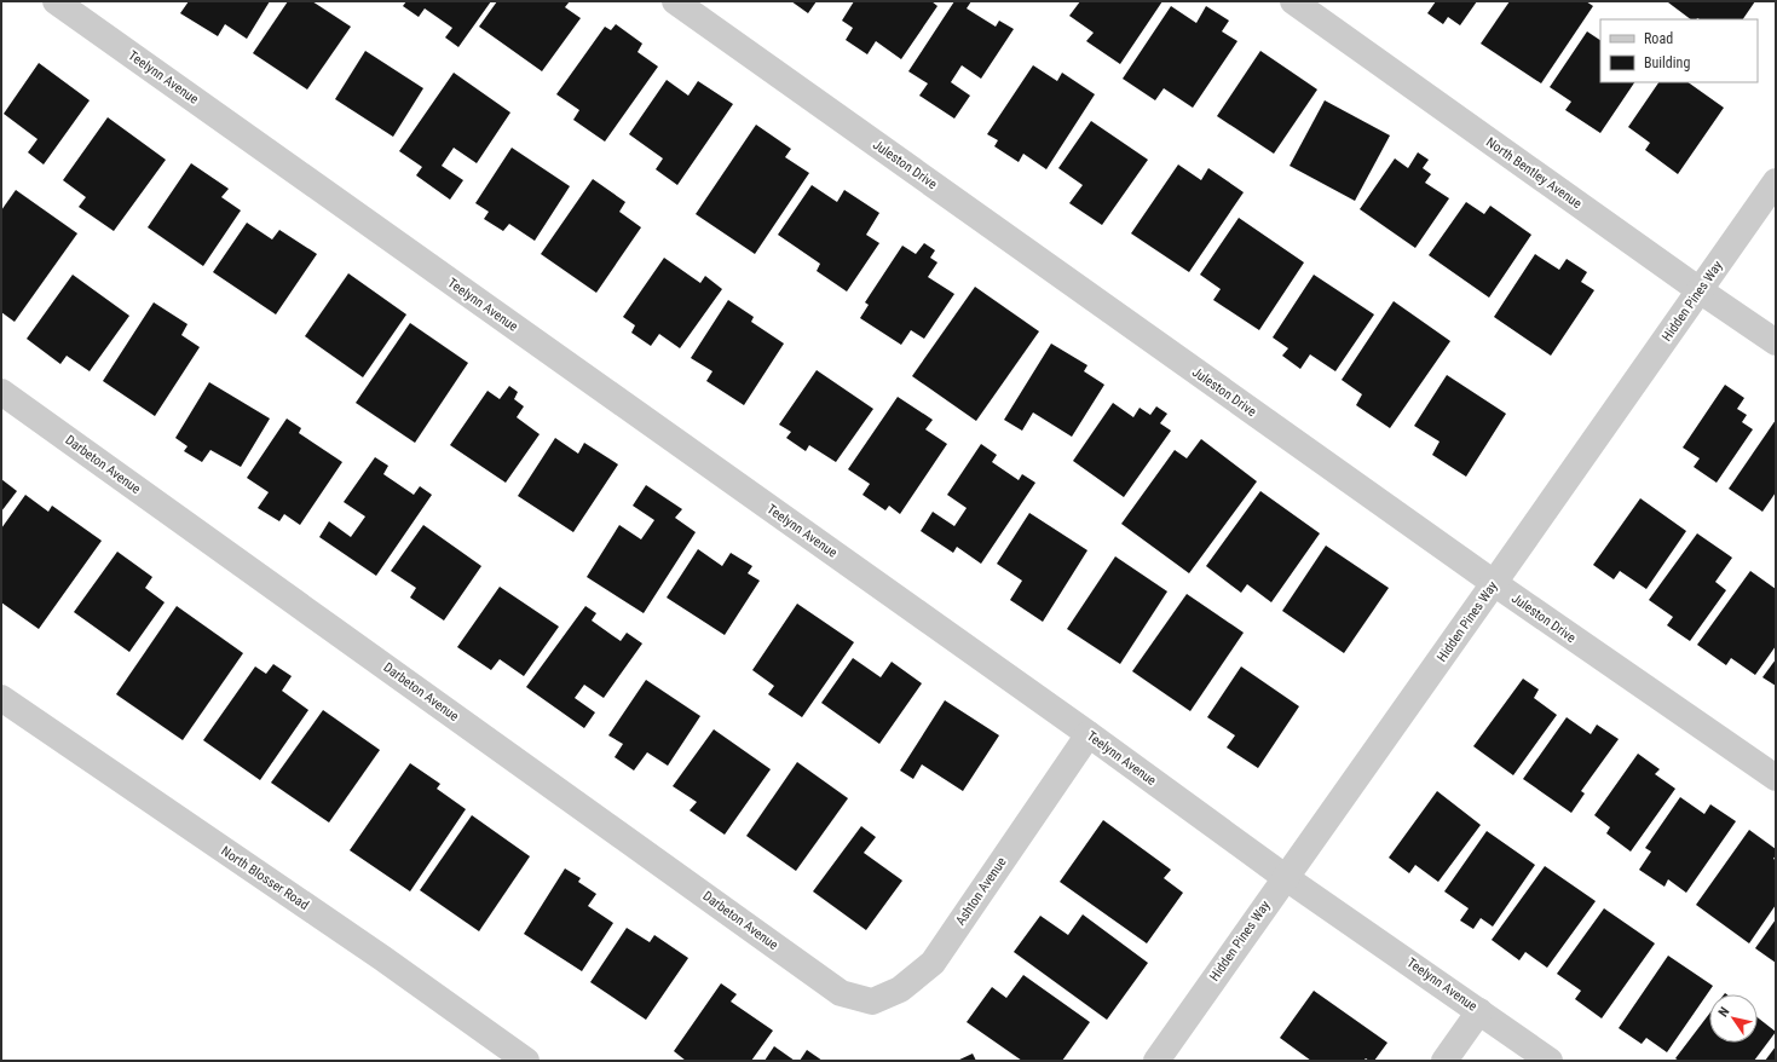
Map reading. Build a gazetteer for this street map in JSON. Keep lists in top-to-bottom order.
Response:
{
  "streets": {
    "street": [
      "Teelynn Avenue",
      "Juleston Drive",
      "North Bentley Avenue",
      "Hidden Pines Way",
      "Darbeton Avenue",
      "North Blosser Road",
      "Ashton Avenue"
    ]
  },
  "crossings": [
    ["Teelynn Avenue", "Hidden Pines Way"],
    ["Teelynn Avenue", "Ashton Avenue"],
    ["Juleston Drive", "Hidden Pines Way"],
    ["North Bentley Avenue", "Hidden Pines Way"],
    ["Darbeton Avenue", "Ashton Avenue"]
  ],
  "legend": ["Road", "Building"],
  "north": "top left"
}
